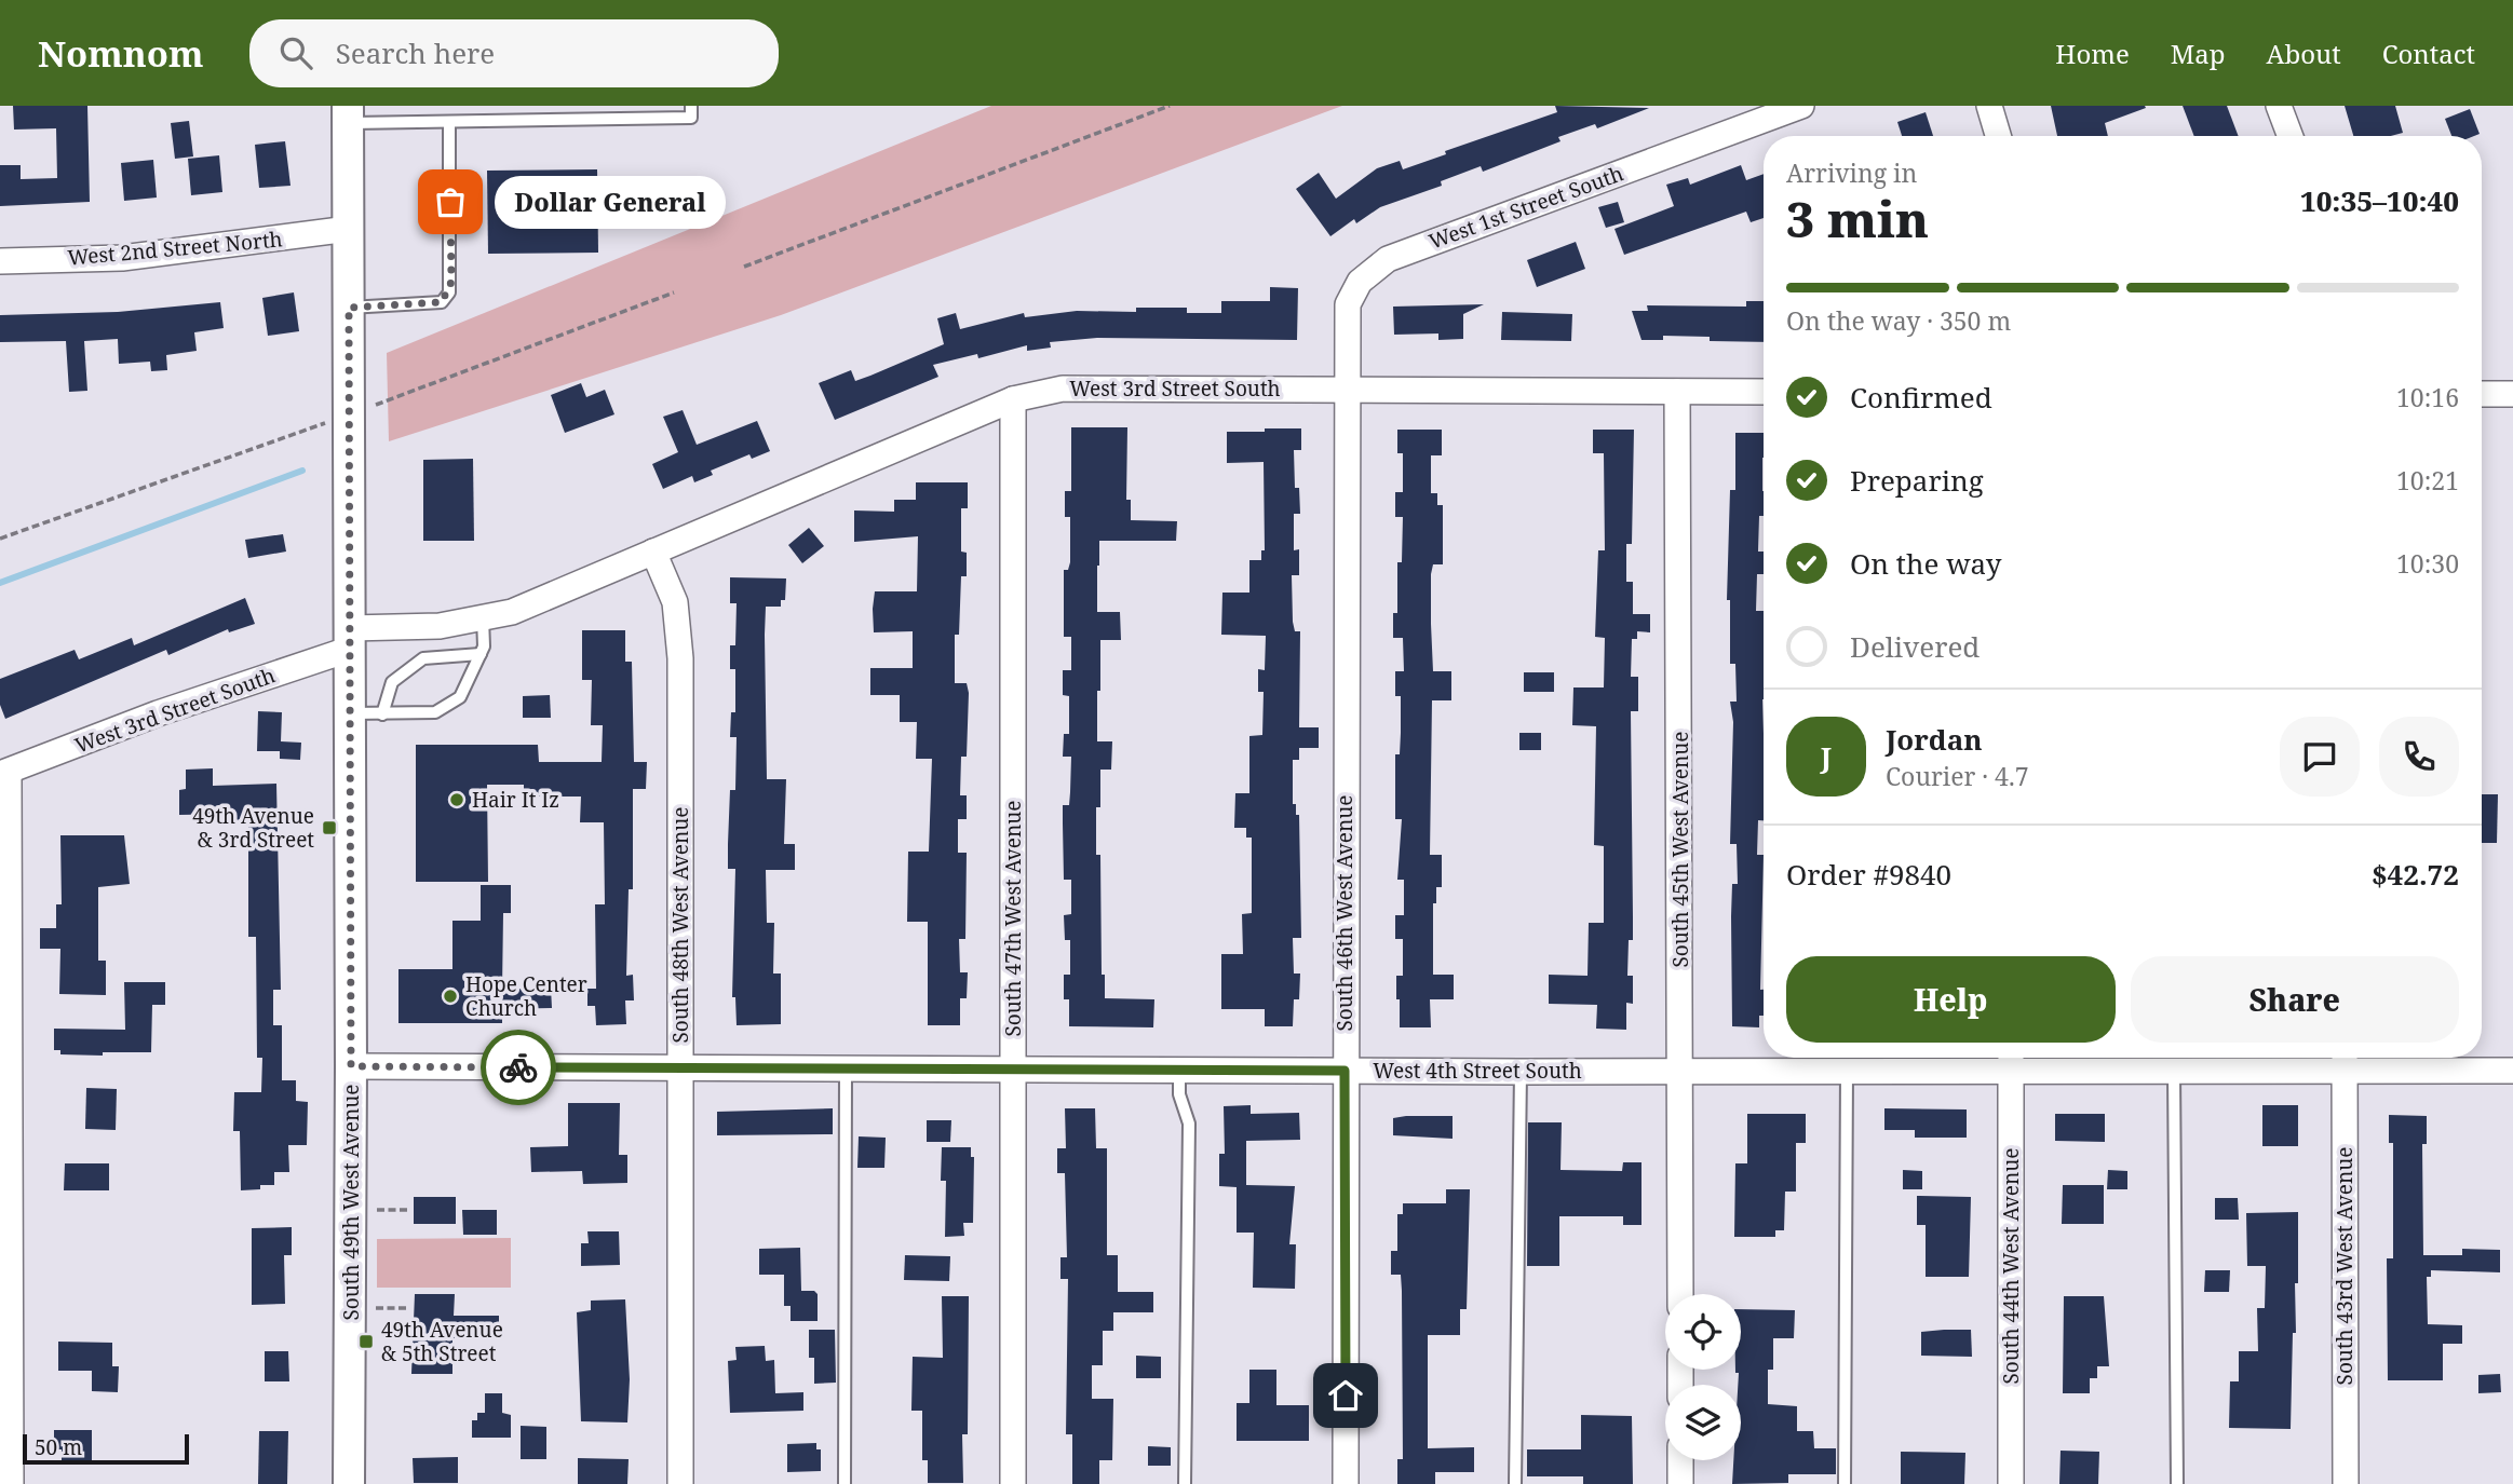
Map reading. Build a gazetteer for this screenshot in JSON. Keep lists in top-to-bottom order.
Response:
{
  "streets": {
    "street": [
      "West 1st Street South",
      "West 2nd Street North",
      "West 3rd Street South",
      "South 45th West Avenue",
      "South 46th West Avenue",
      "South 47th West Avenue",
      "South 48th West Avenue",
      "West 4th Street South",
      "South 49th West Avenue",
      "South 44th West Avenue",
      "South 43rd West Avenue"
    ]
  },
  "crossings": [
    ["West 1st Street South", "West 3rd Street South"],
    ["West 1st Street South", "South 46th West Avenue"],
    ["West 2nd Street North", "South 49th West Avenue"],
    ["West 3rd Street South", "South 45th West Avenue"],
    ["West 3rd Street South", "South 46th West Avenue"],
    ["West 3rd Street South", "South 47th West Avenue"],
    ["West 3rd Street South", "South 48th West Avenue"],
    ["West 3rd Street South", "South 49th West Avenue"],
    ["South 45th West Avenue", "West 4th Street South"],
    ["South 46th West Avenue", "West 4th Street South"],
    ["South 47th West Avenue", "West 4th Street South"],
    ["South 48th West Avenue", "West 4th Street South"],
    ["West 4th Street South", "South 49th West Avenue"],
    ["West 4th Street South", "South 44th West Avenue"],
    ["West 4th Street South", "South 43rd West Avenue"]
  ],
  "places": {
    "other": ["Dollar General", "Hair It Iz", "Hope Center Church"],
    "transit": ["49th Avenue & 3rd Street", "49th Avenue & 5th Street"]
  },
  "scale_bar": "50 m",
  "page": {
    "header": "Nomnom",
    "search": "Search here",
    "nav": [
      "Home",
      "Map",
      "About",
      "Contact"
    ],
    "heading": ["3 min", "Arriving in", "10:35–10:40"],
    "panel": [
      "Jordan",
      "Courier · 4.7",
      "Order #9840",
      "$42.72"
    ],
    "bubble": "Dollar General",
    "bar": "On the way · 350 m",
    "list": [
      ["Confirmed", "10:16"],
      ["Preparing", "10:21"],
      ["On the way", "10:30"],
      "Delivered"
    ],
    "round": "J",
    "buttons": ["Help", "Share"],
    "scale": "50 m"
  }
}
